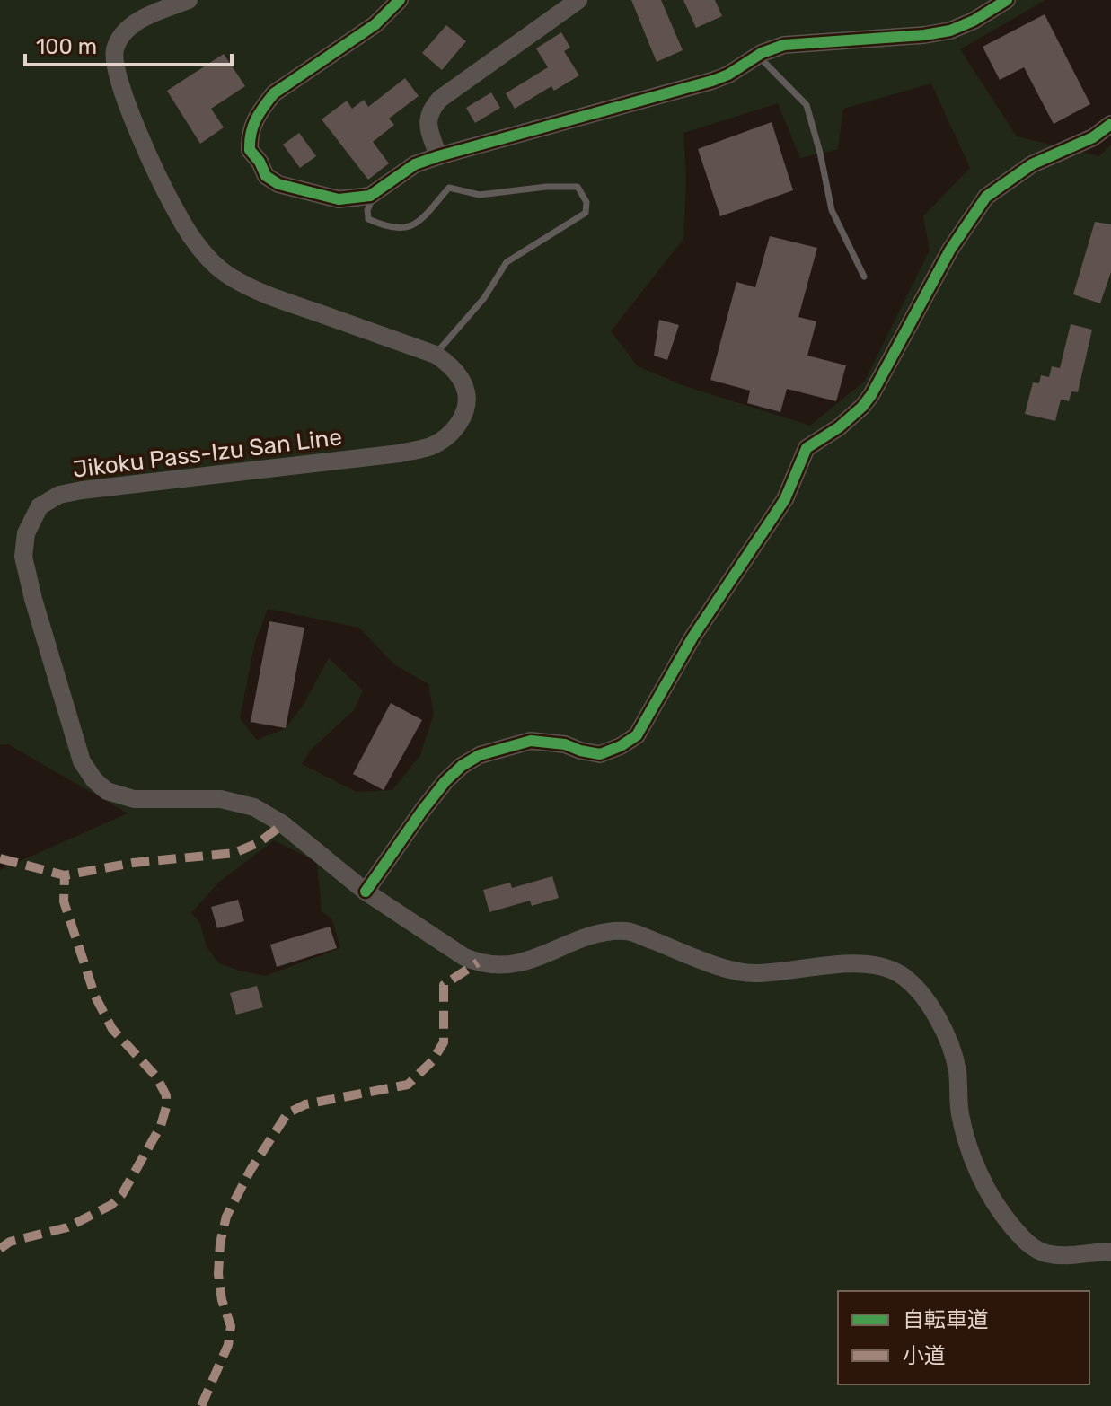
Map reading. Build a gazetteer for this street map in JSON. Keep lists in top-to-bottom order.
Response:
{
  "streets": {
    "main road": ["Jikoku Pass-Izu San Line"]
  },
  "legend": ["自転車道", "小道"],
  "scale_bar": "100 m"
}
